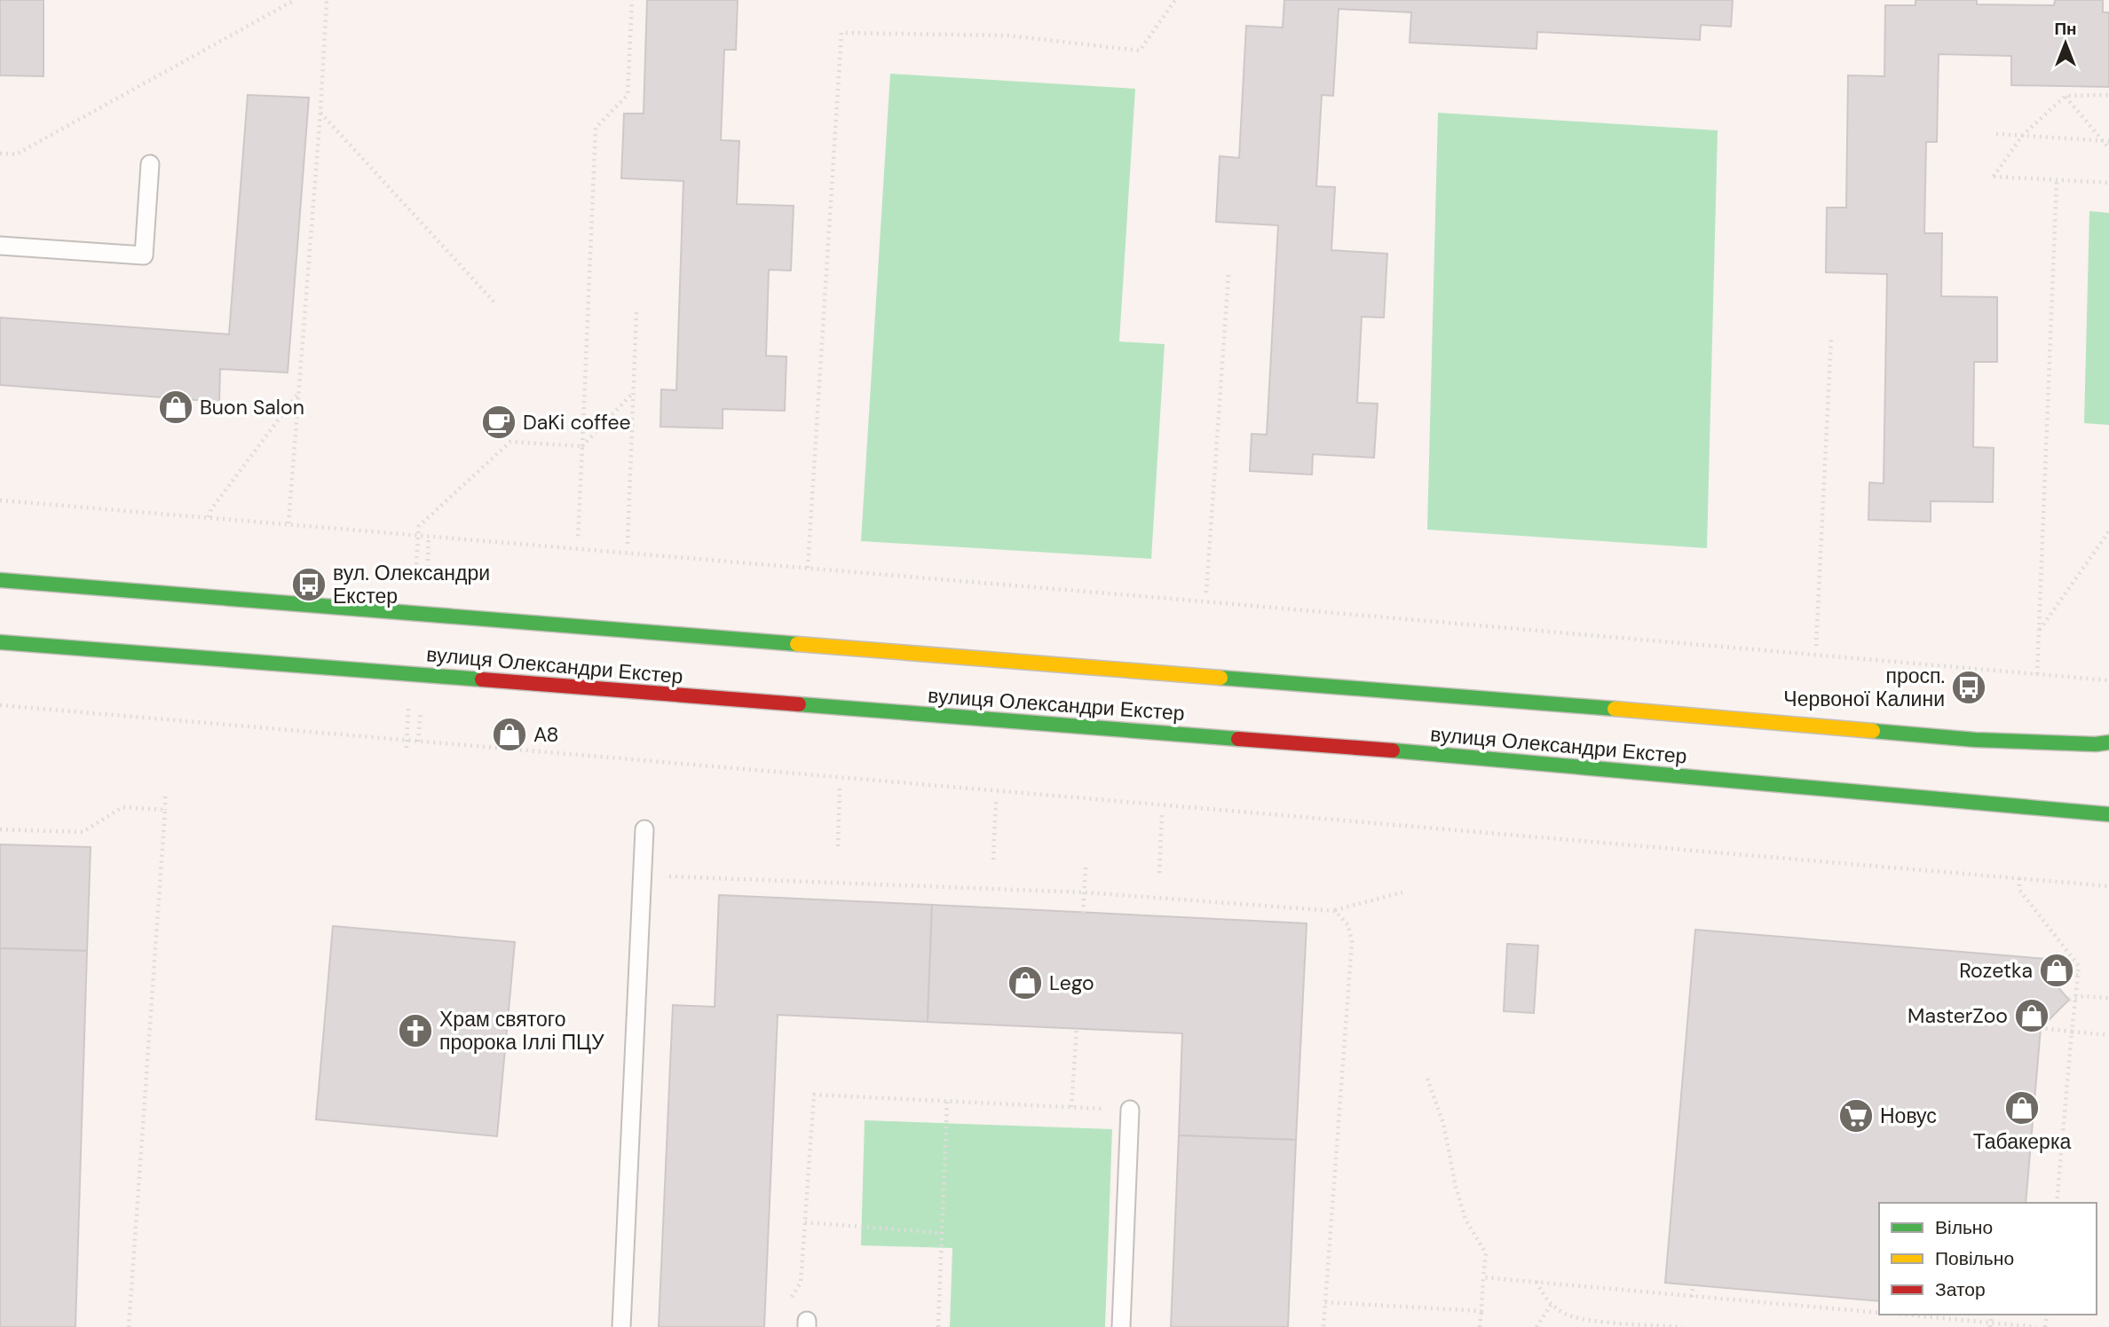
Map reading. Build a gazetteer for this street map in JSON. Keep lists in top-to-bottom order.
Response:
{
  "streets": {
    "street": ["вулиця Олександри Екстер"]
  },
  "places": {
    "shop": [
      "Buon Salon",
      "A8",
      "Rozetka",
      "Lego",
      "MasterZoo",
      "Табакерка"
    ],
    "cafe": ["DaKi coffee"],
    "bus stop": ["вул. Олександри Екстер", "просп. Червоної Калини"],
    "church": ["Храм святого пророка Іллі ПЦУ"],
    "supermarket": ["Новус"]
  },
  "legend": ["Вільно", "Повільно", "Затор"],
  "north": "top"
}
